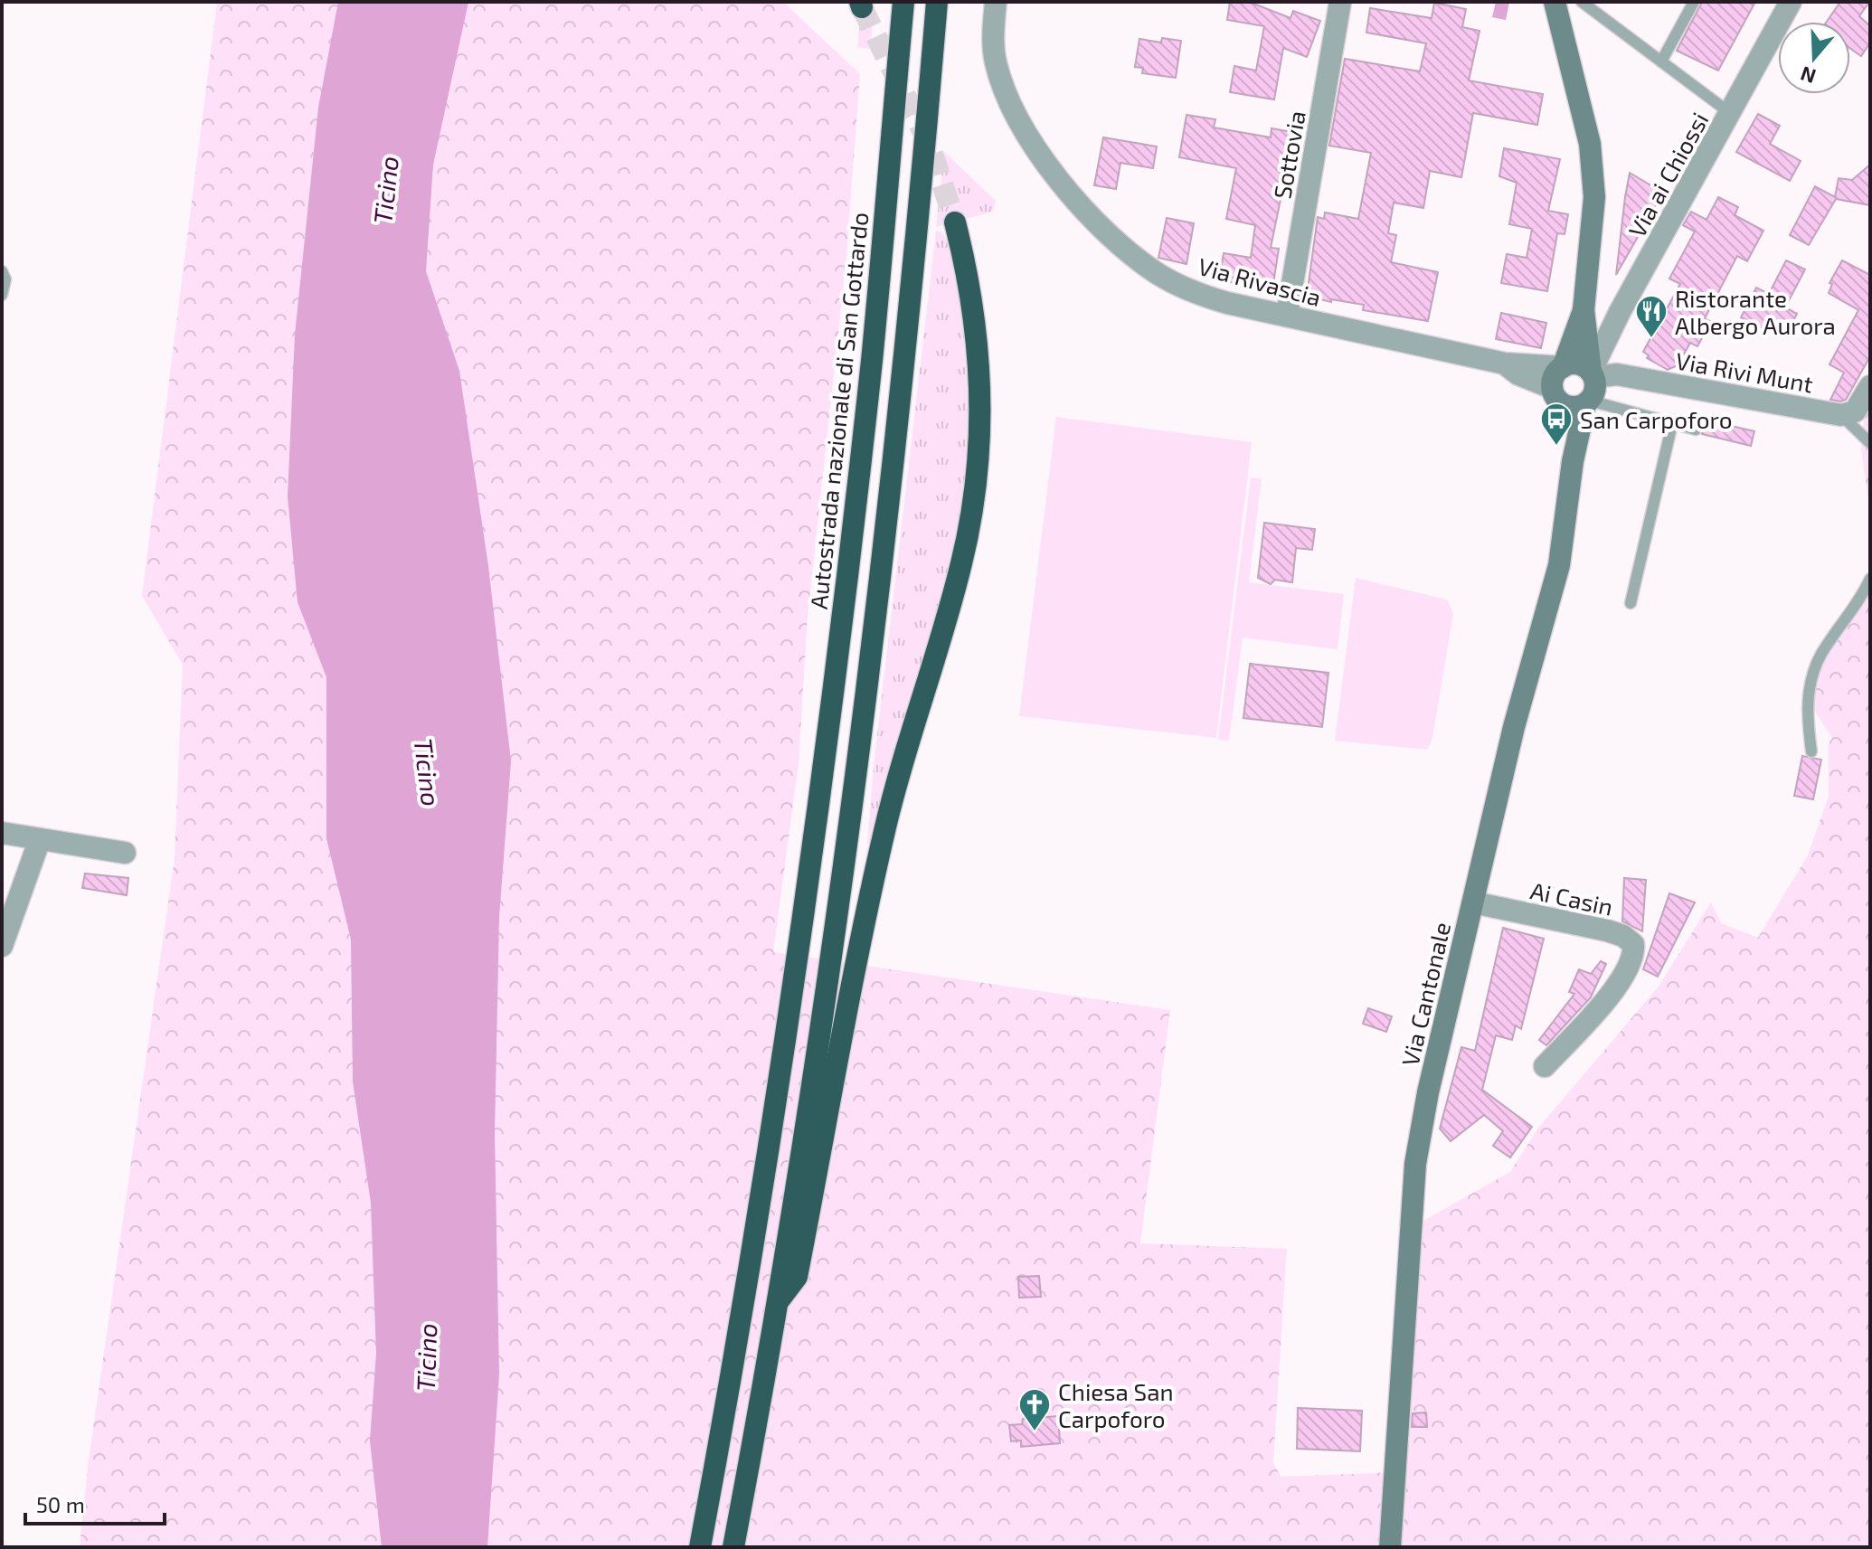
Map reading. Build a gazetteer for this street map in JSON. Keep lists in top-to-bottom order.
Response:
{
  "streets": {
    "highway": ["Autostrada nazionale di San Gottardo"],
    "main road": ["Via Cantonale"],
    "street": [
      "Sottovia",
      "Via ai Chiossi",
      "Via Rivascia",
      "Via Rivi Munt",
      "Ai Casin"
    ]
  },
  "crossings": [
    ["Sottovia", "Via Rivascia"],
    ["Via ai Chiossi", "Via Rivascia"],
    ["Via ai Chiossi", "Via Rivi Munt"],
    ["Via ai Chiossi", "Via Cantonale"],
    ["Via Rivascia", "Via Rivi Munt"],
    ["Via Rivascia", "Via Cantonale"],
    ["Via Rivi Munt", "Via Cantonale"],
    ["Ai Casin", "Via Cantonale"]
  ],
  "water": ["Ticino"],
  "places": {
    "restaurant": ["Ristorante Albergo Aurora"],
    "bus stop": ["San Carpoforo"],
    "church": ["Chiesa San Carpoforo"]
  },
  "scale_bar": "50 m",
  "north": "bottom"
}
